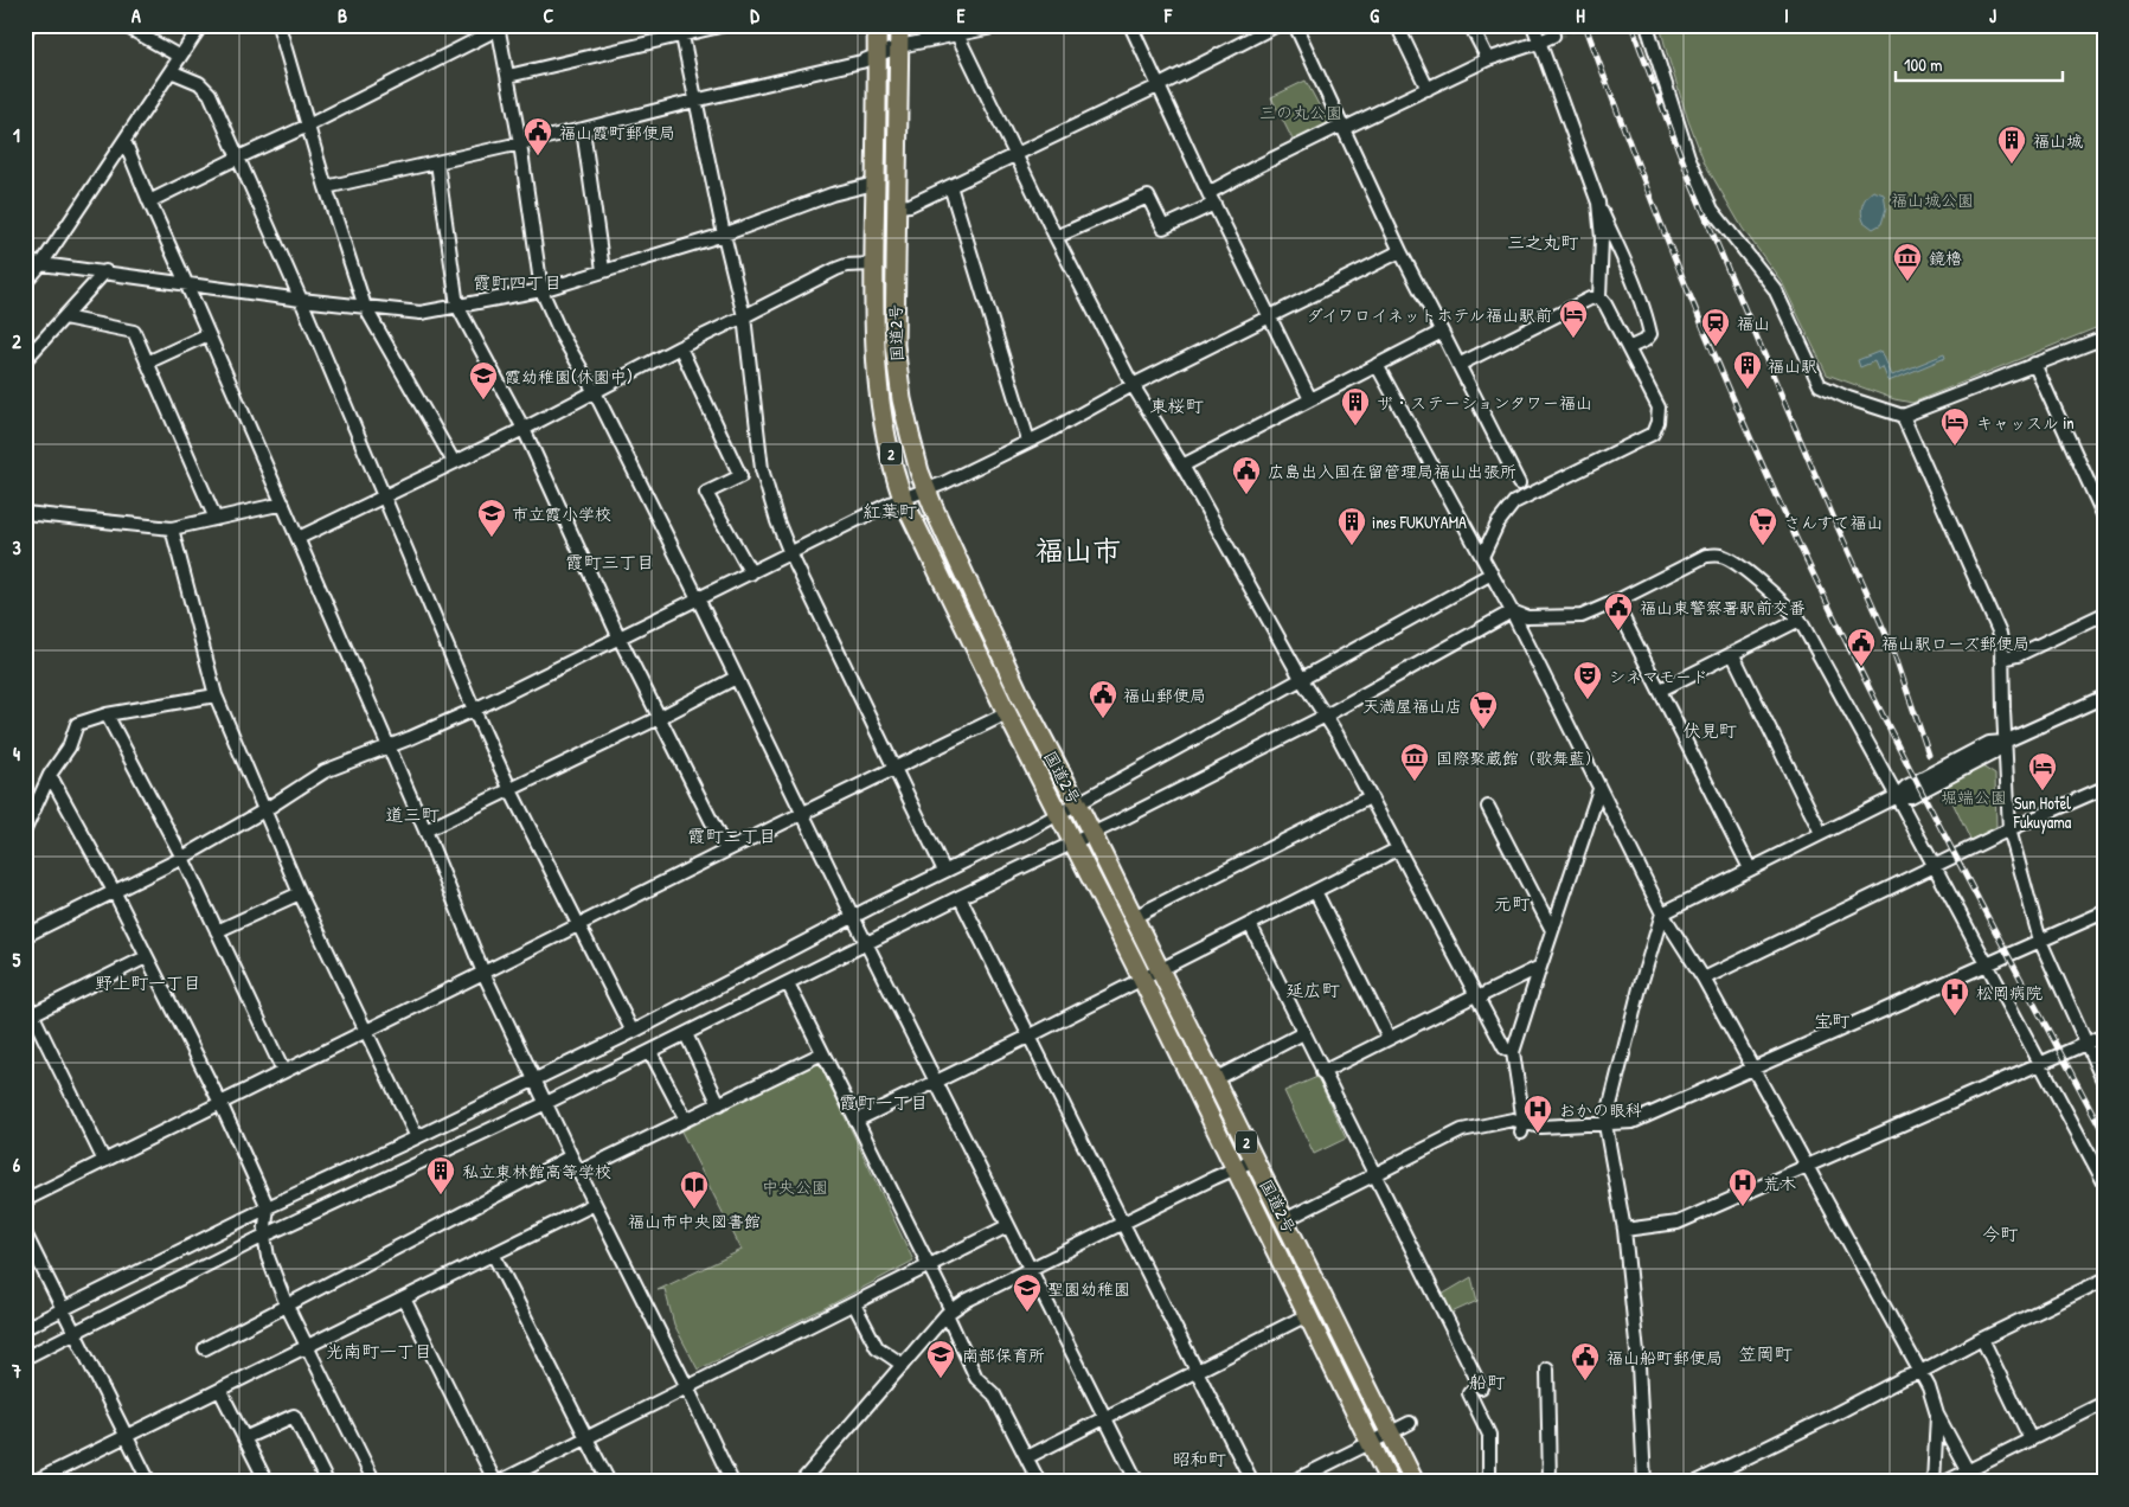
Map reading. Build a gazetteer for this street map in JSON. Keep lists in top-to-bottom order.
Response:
{
  "streets": {
    "highway": ["国道2号", "2"]
  },
  "districts": [
    "三之丸町",
    "霞町四丁目",
    "東桜町",
    "紅葉町",
    "福山市",
    "霞町三丁目",
    "伏見町",
    "道三町",
    "霞町二丁目",
    "元町",
    "野上町一丁目",
    "延広町",
    "宝町",
    "霞町一丁目",
    "今町",
    "光南町一丁目",
    "笠岡町",
    "船町",
    "昭和町"
  ],
  "parks": [
    "三の丸公園",
    "福山城公園",
    "堀端公園",
    "中央公園"
  ],
  "places": {
    "public building": [
      "福山霞町郵便局",
      "広島出入国在留管理局福山出張所",
      "福山東警察署駅前交番",
      "福山駅ローズ郵便局",
      "福山郵便局",
      "福山船町郵便局"
    ],
    "building": [
      "福山城",
      "福山駅",
      "ザ・ステーションタワー福山",
      "ines FUKUYAMA",
      "私立東林館高等学校"
    ],
    "museum": ["鏡櫓", "国際聚蔵館（歌舞藍）"],
    "hotel": ["ダイワロイネットホテル福山駅前", "キャッスル in", "Sun Hotel Fukuyama"],
    "station": ["福山"],
    "school or university": [
      "霞幼稚園(休園中)",
      "市立霞小学校",
      "聖園幼稚園",
      "南部保育所"
    ],
    "supermarket": ["さんすて福山", "天満屋福山店"],
    "theatre": ["シネマモード"],
    "hospital": ["松岡病院", "おかの眼科", "荒木"],
    "library": ["福山市中央図書館"]
  },
  "scale_bar": "100 m",
  "grid": {
    "columns": [
      "A",
      "B",
      "C",
      "D",
      "E",
      "F",
      "G",
      "H",
      "I",
      "J"
    ],
    "rows": [
      "1",
      "2",
      "3",
      "4",
      "5",
      "6",
      "7"
    ]
  }
}
